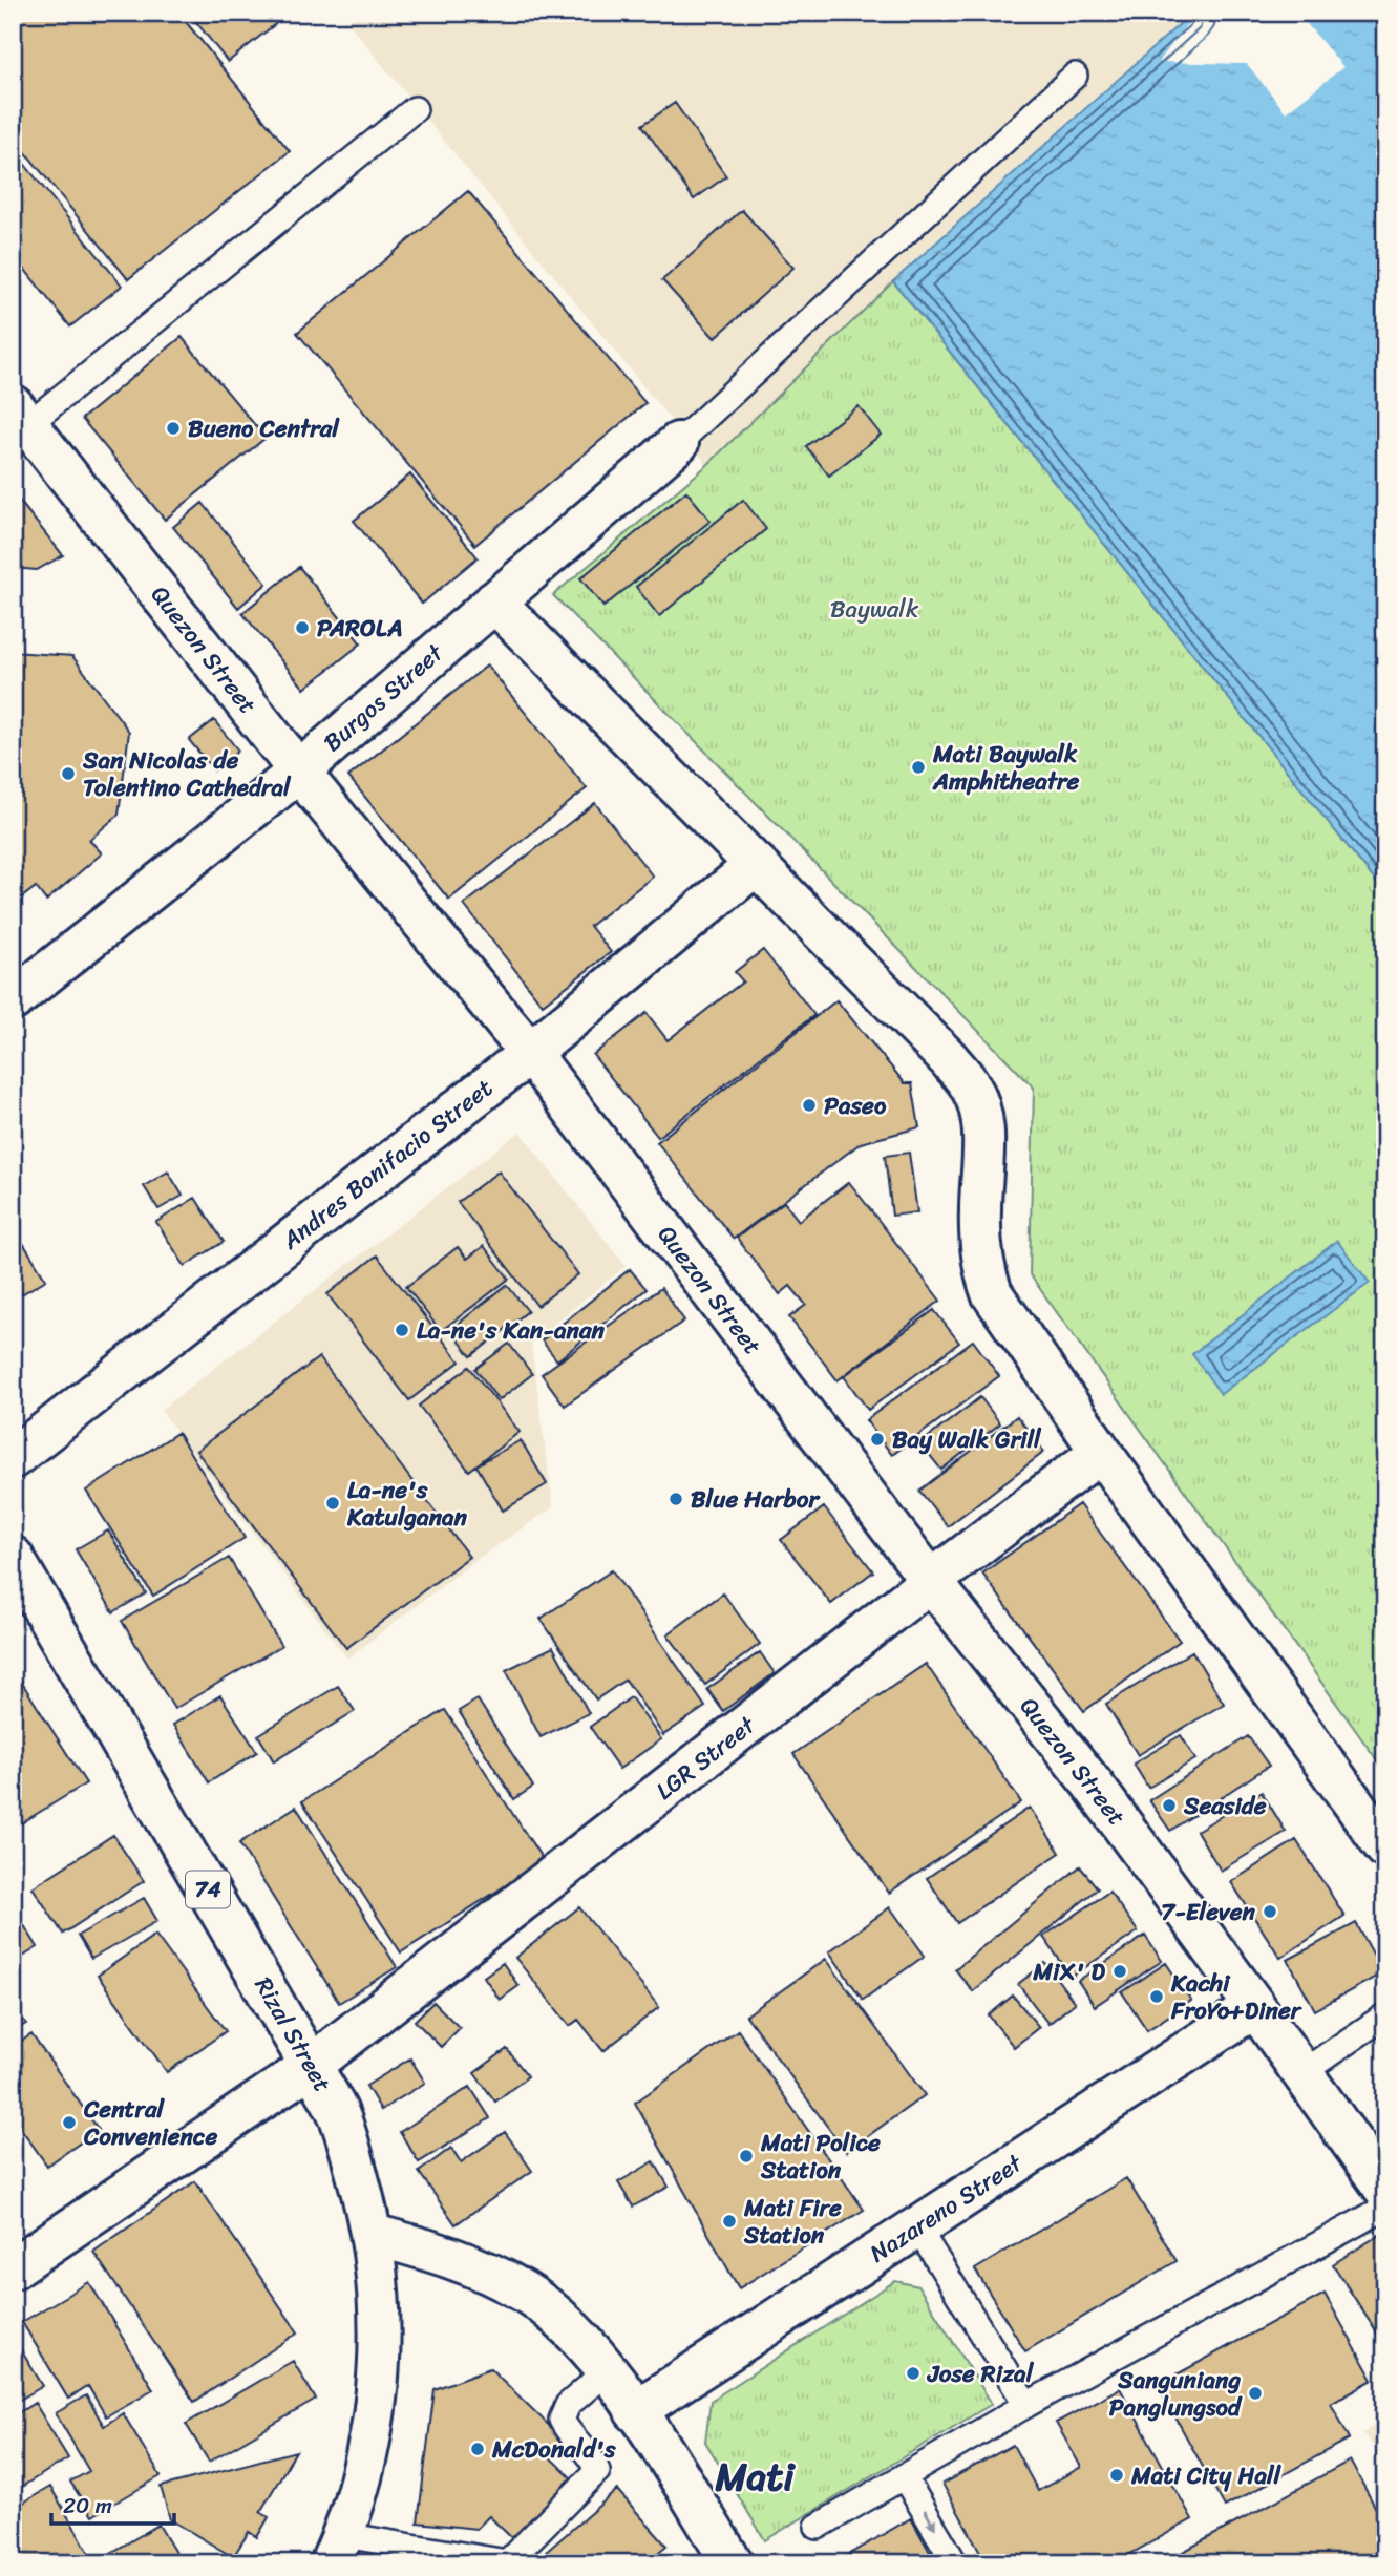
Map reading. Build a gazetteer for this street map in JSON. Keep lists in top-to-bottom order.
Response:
{
  "streets": {
    "street": [
      "Quezon Street",
      "Burgos Street",
      "Andres Bonifacio Street",
      "LGR Street",
      "74",
      "Rizal Street",
      "Nazareno Street"
    ]
  },
  "crossings": [
    ["Quezon Street", "Burgos Street"],
    ["Quezon Street", "Andres Bonifacio Street"],
    ["Quezon Street", "LGR Street"],
    ["Quezon Street", "Nazareno Street"],
    ["LGR Street", "Rizal Street"]
  ],
  "districts": ["Mati"],
  "parks": ["Baywalk"],
  "places": [
    "Bueno Central",
    "PAROLA",
    "Mati Baywalk Amphitheatre",
    "San Nicolas de Tolentino Cathedral",
    "Paseo",
    "La-ne's Kan-anan",
    "Bay Walk Grill",
    "Blue Harbor",
    "La-ne's Katulganan",
    "Seaside",
    "7-Eleven",
    "MiX' D",
    "Kachi FroYo+Diner",
    "Central Convenience",
    "Mati Police Station",
    "Mati Fire Station",
    "Jose Rizal",
    "Sanguniang Panglungsod",
    "McDonald's",
    "Mati City Hall"
  ],
  "scale_bar": "20 m"
}
